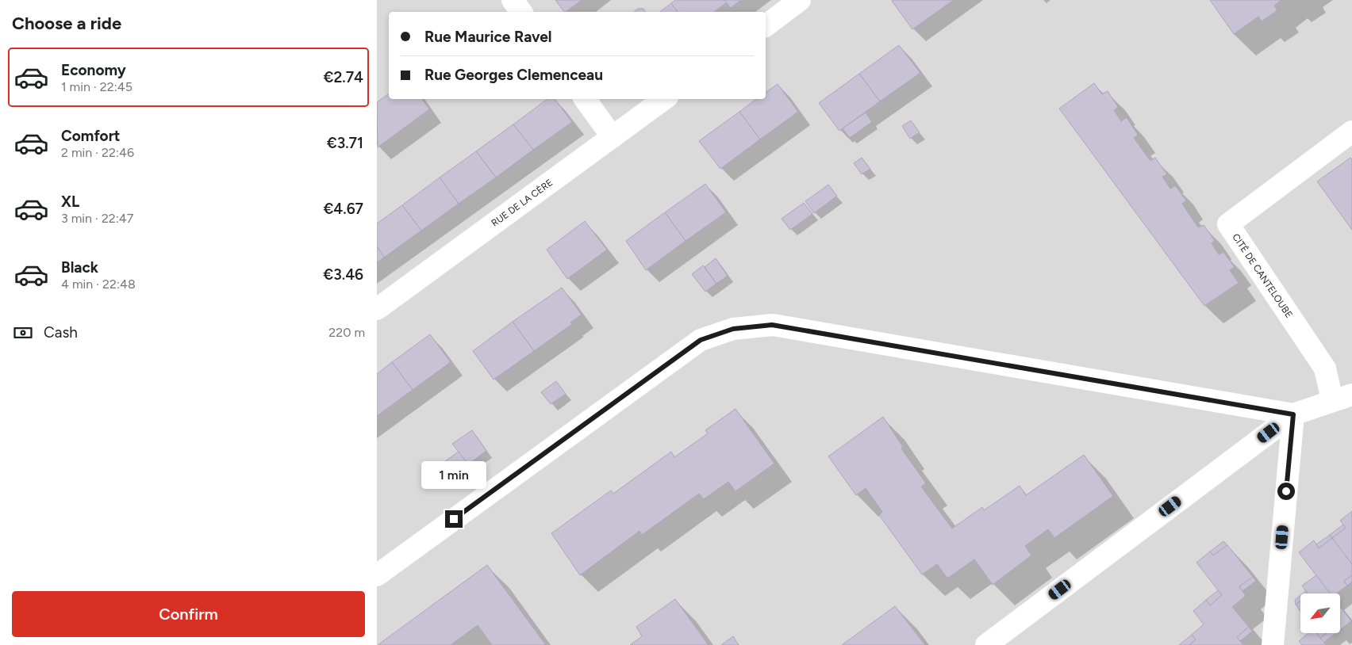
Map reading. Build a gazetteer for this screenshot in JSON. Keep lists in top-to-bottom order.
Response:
{
  "streets": {
    "street": ["RUE DE LA CÈRE", "CITÉ DE CANTELOUBE"]
  },
  "north": "bottom left",
  "page": {
    "heading": "Choose a ride",
    "banner": ["Rue Maurice Ravel", "Rue Georges Clemenceau"],
    "list": [
      {
        "name": "Economy",
        "note": "1 min · 22:45",
        "value": "€2.74"
      },
      {
        "name": "Comfort",
        "note": "2 min · 22:46",
        "value": "€3.71"
      },
      {
        "name": "XL",
        "note": "3 min · 22:47",
        "value": "€4.67"
      },
      {
        "name": "Black",
        "note": "4 min · 22:48",
        "value": "€3.46"
      }
    ],
    "pay": ["Cash", "220 m"],
    "bubble": "1 min",
    "buttons": "Confirm"
  }
}
